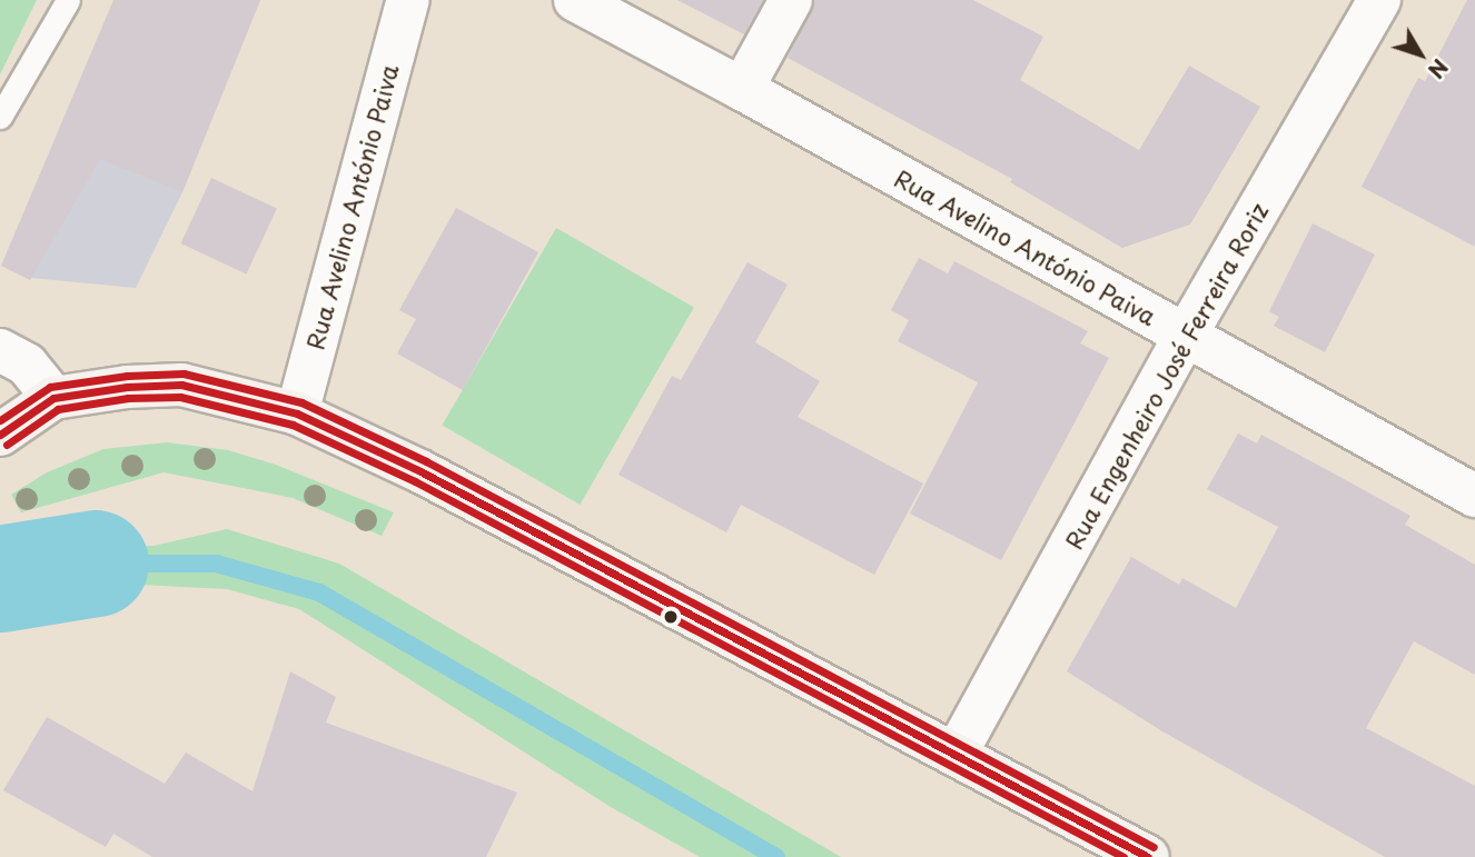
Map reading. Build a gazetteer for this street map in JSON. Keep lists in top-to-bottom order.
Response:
{
  "streets": {
    "street": ["Rua Avelino António Paiva", "Rua Engenheiro José Ferreira Roriz"]
  },
  "crossings": [
    ["Rua Avelino António Paiva", "Rua Engenheiro José Ferreira Roriz"]
  ],
  "north": "bottom right"
}
